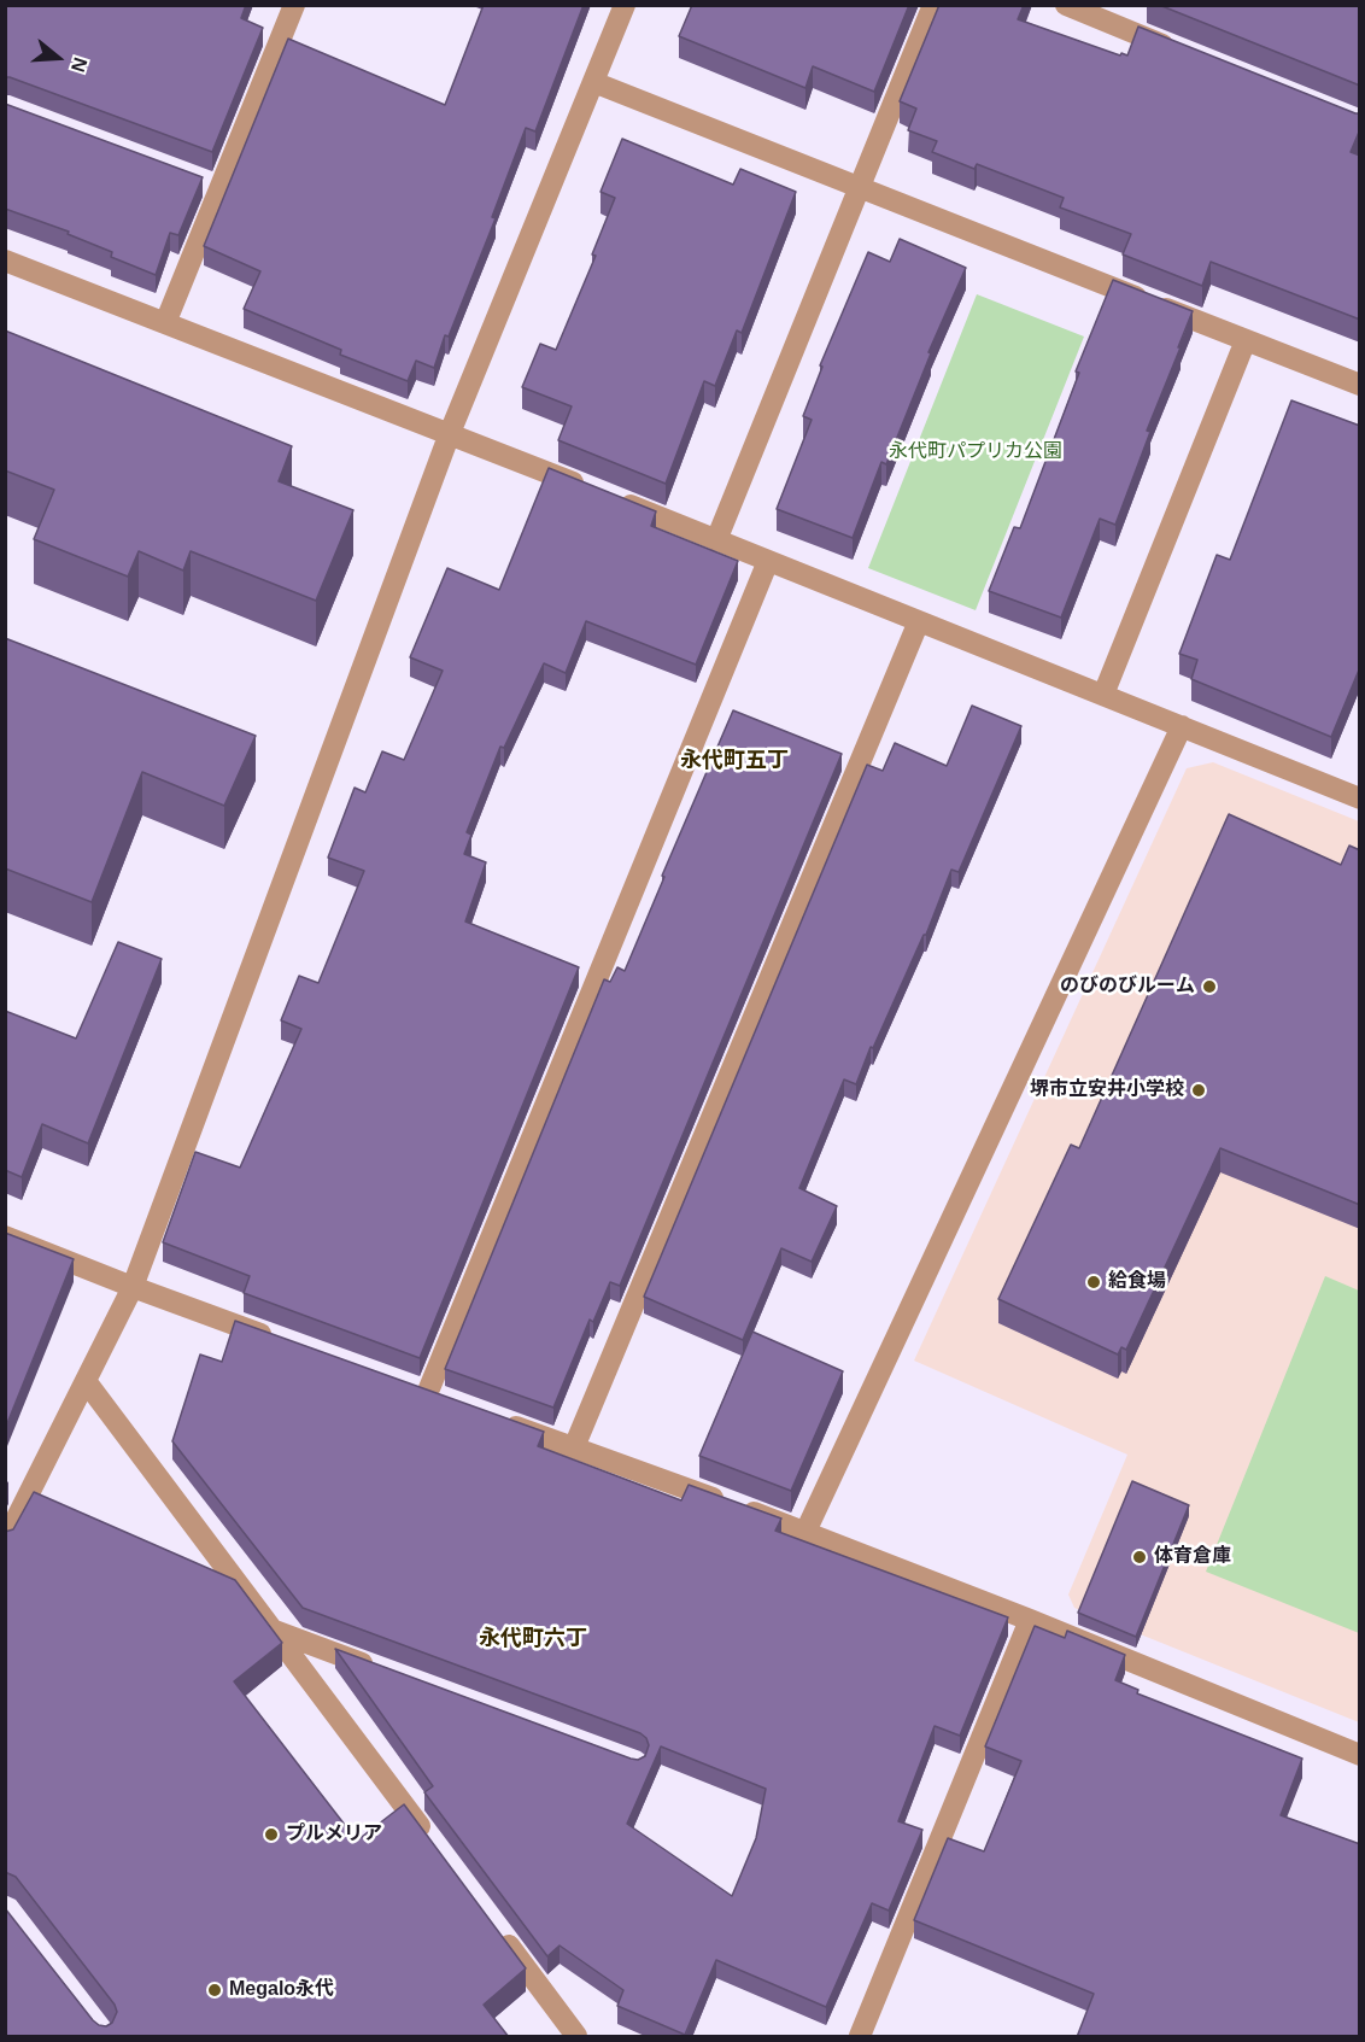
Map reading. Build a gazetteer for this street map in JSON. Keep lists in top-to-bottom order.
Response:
{
  "districts": ["永代町五丁", "永代町六丁"],
  "parks": ["永代町パプリカ公園"],
  "places": [
    "のびのびルーム",
    "堺市立安井小学校",
    "給食場",
    "体育倉庫",
    "プルメリア",
    "Megalo永代"
  ],
  "north": "right"
}
